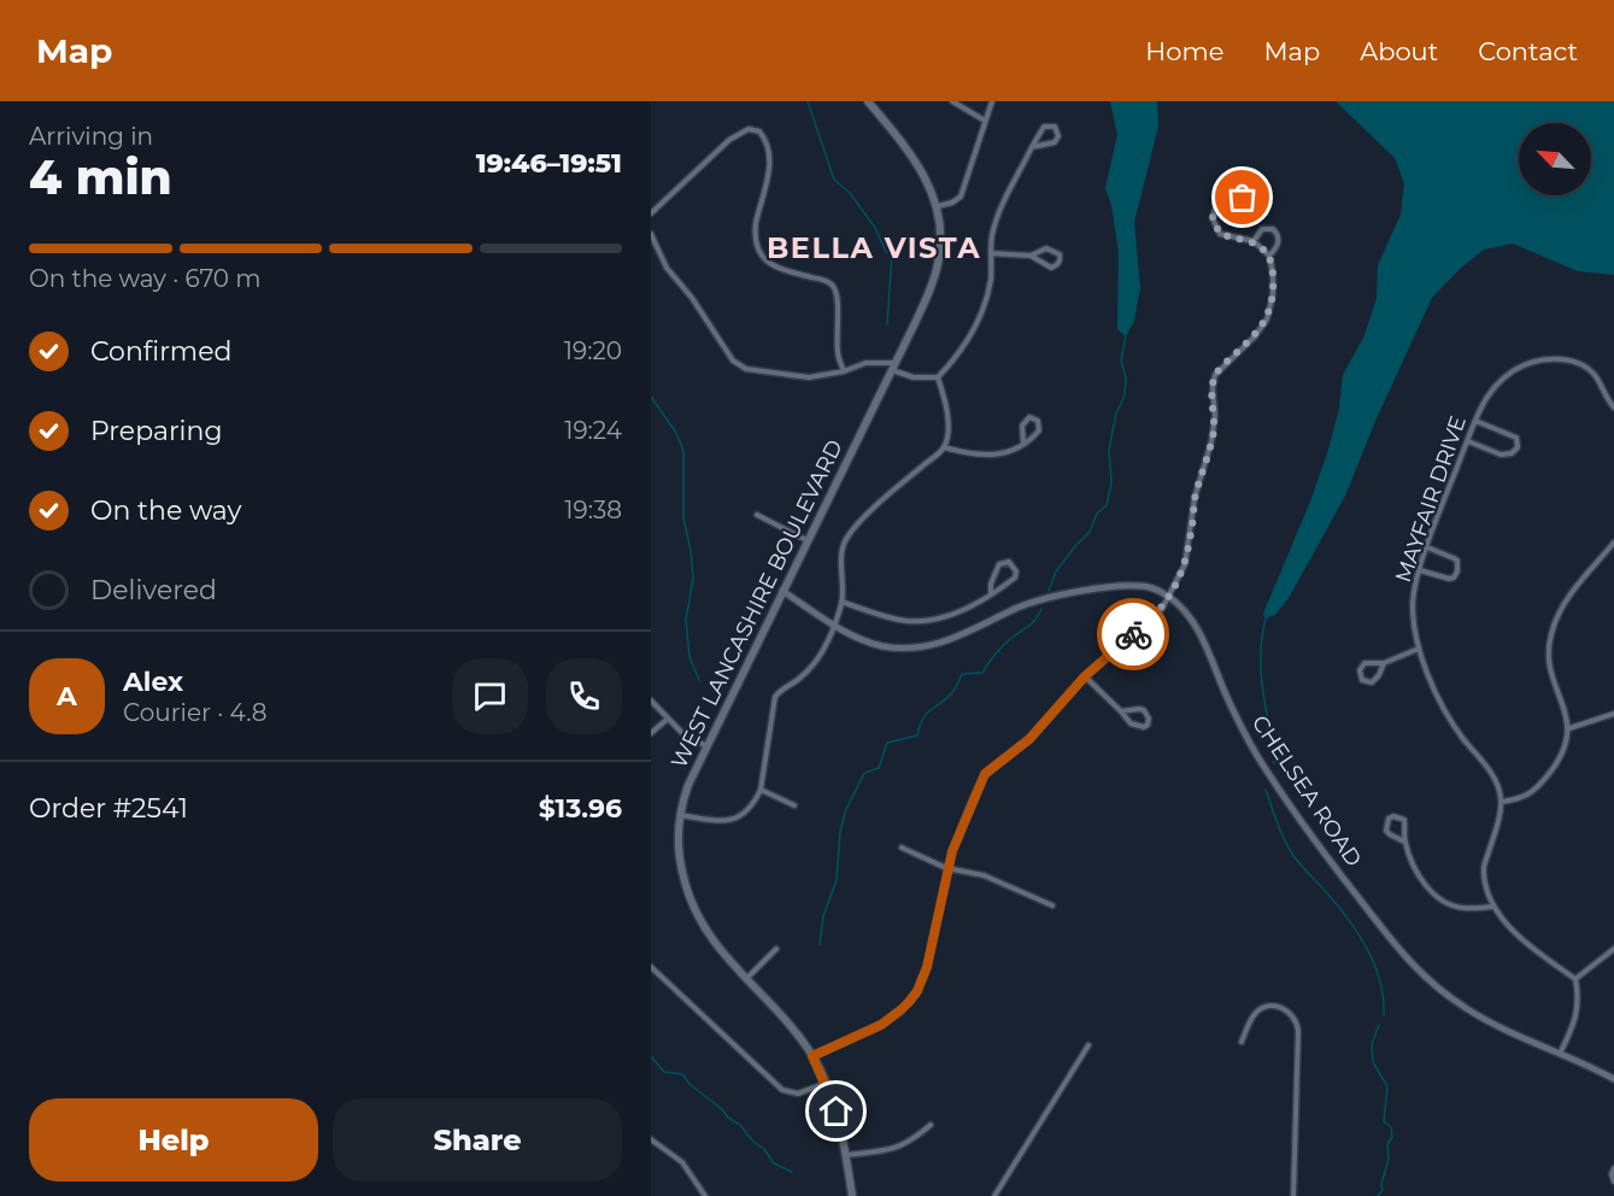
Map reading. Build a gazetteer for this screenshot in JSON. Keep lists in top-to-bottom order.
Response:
{
  "streets": {
    "main road": ["WEST LANCASHIRE BOULEVARD"],
    "street": ["MAYFAIR DRIVE", "CHELSEA ROAD"]
  },
  "districts": ["BELLA VISTA"],
  "north": "top left",
  "page": {
    "header": "Map",
    "nav": [
      "Home",
      "Map",
      "About",
      "Contact"
    ],
    "heading": ["4 min", "Arriving in", "19:46–19:51"],
    "panel": [
      "Alex",
      "Courier · 4.8",
      "Order #2541",
      "$13.96"
    ],
    "bar": "On the way · 670 m",
    "list": [
      ["Confirmed", "19:20"],
      ["Preparing", "19:24"],
      ["On the way", "19:38"],
      "Delivered"
    ],
    "round": "A",
    "buttons": ["Help", "Share"]
  }
}
